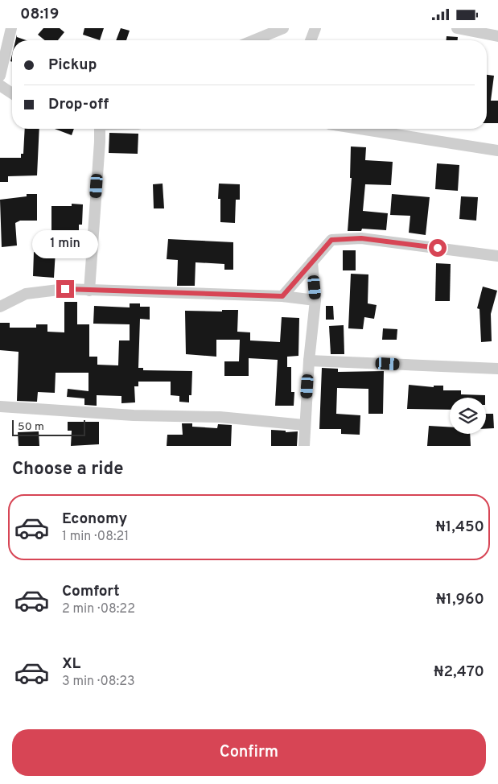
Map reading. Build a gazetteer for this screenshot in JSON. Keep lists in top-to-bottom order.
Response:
{
  "scale_bar": "50 m",
  "page": {
    "status": "08:19",
    "banner": ["Pickup", "Drop-off"],
    "bubble": "1 min",
    "scale": "50 m",
    "heading": "Choose a ride",
    "list": [
      {
        "name": "Economy",
        "note": "1 min · 08:21",
        "value": "₦1,450"
      },
      {
        "name": "Comfort",
        "note": "2 min · 08:22",
        "value": "₦1,960"
      },
      {
        "name": "XL",
        "note": "3 min · 08:23",
        "value": "₦2,470"
      }
    ],
    "buttons": "Confirm"
  }
}
